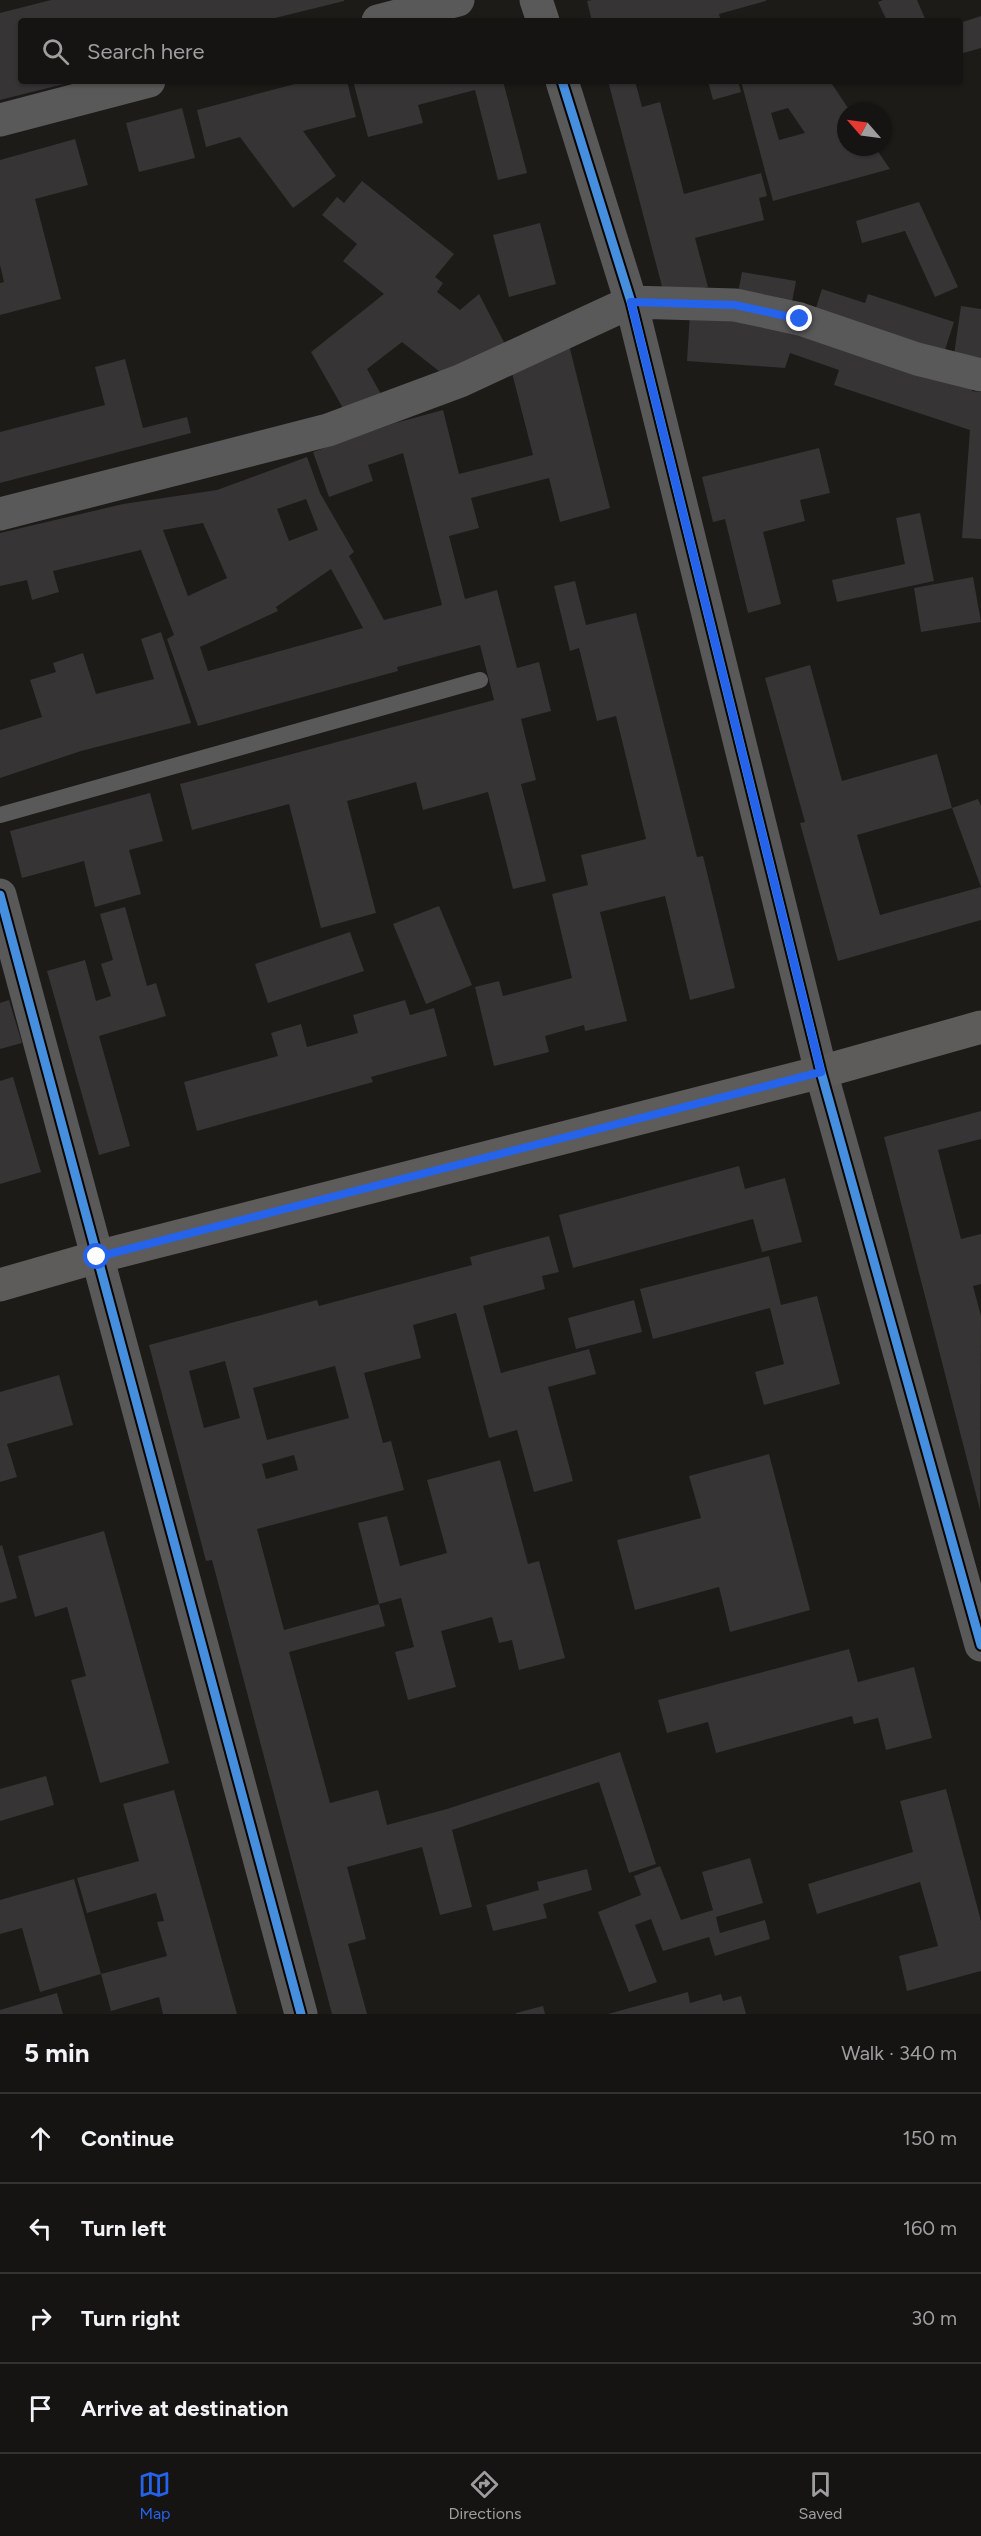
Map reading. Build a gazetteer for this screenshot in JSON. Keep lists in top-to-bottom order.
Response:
{
  "north": "top left",
  "page": {
    "search": "Search here",
    "heading": ["5 min", "Walk · 340 m"],
    "list": [
      ["Continue", "150 m"],
      ["Turn left", "160 m"],
      ["Turn right", "30 m"],
      "Arrive at destination"
    ],
    "nav": ["Map", "Directions", "Saved"]
  }
}
